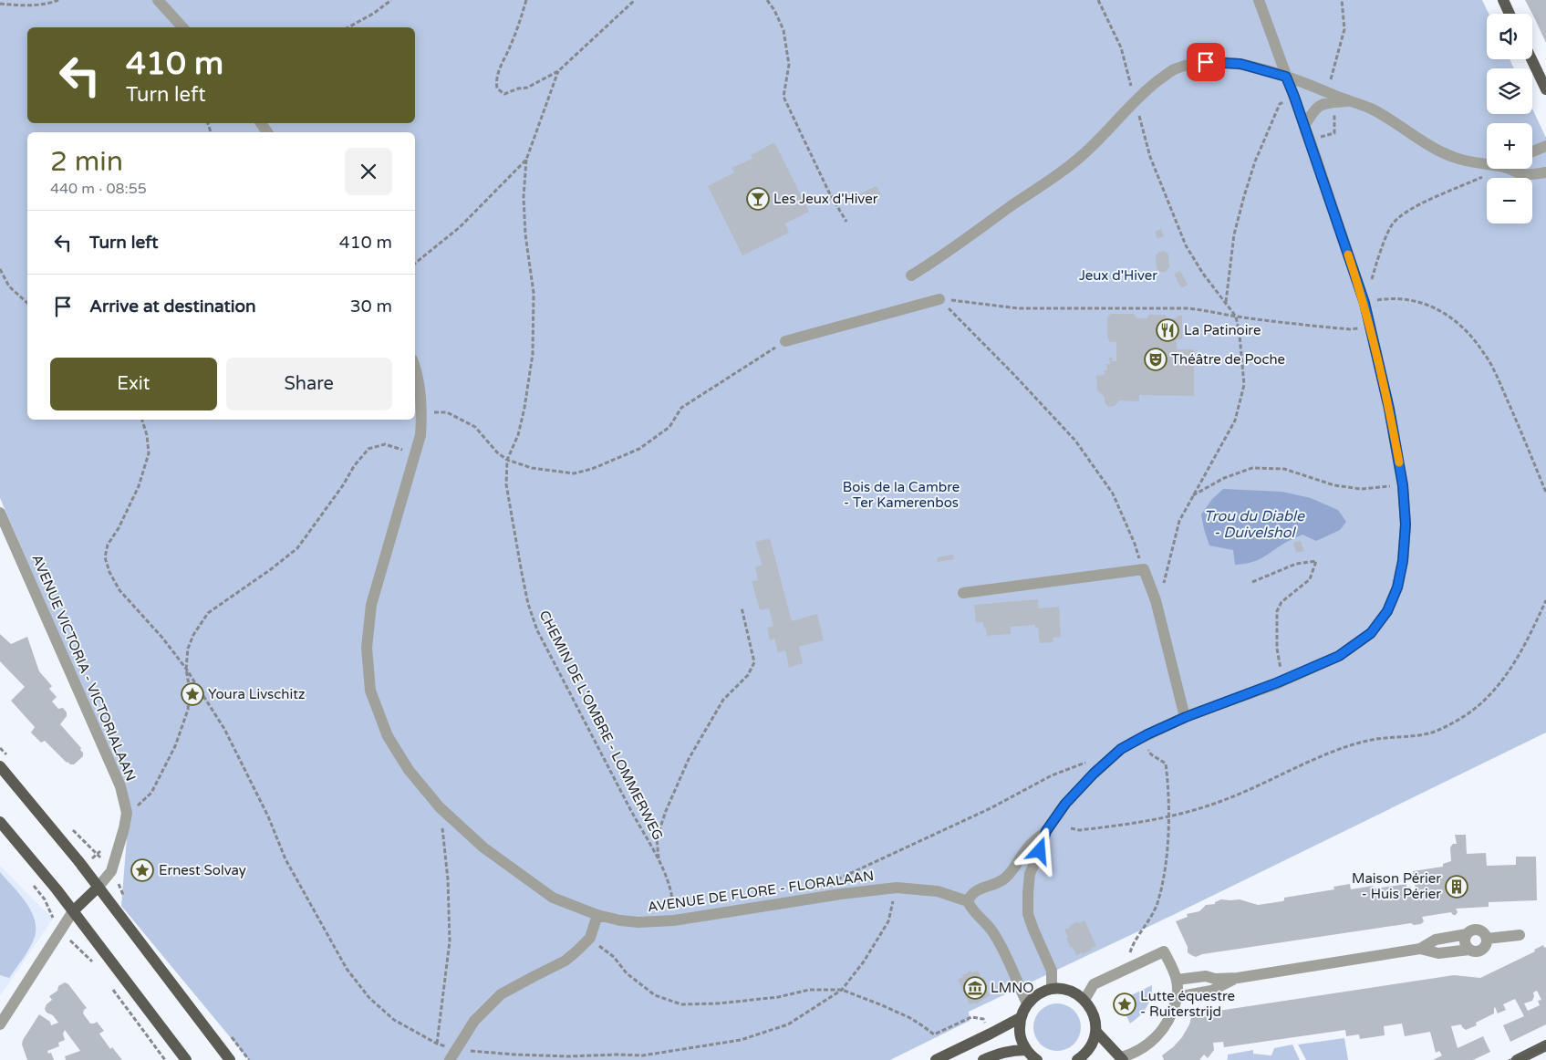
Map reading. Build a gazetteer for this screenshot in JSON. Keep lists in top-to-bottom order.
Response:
{
  "streets": {
    "street": ["AVENUE VICTORIA - VICTORIALAAN", "AVENUE DE FLORE - FLORALAAN"],
    "path": ["CHEMIN DE L'OMBRE - LOMMERWEG"]
  },
  "crossings": [
    ["CHEMIN DE L'OMBRE - LOMMERWEG", "AVENUE DE FLORE - FLORALAAN"]
  ],
  "water": ["Trou du Diable - Duivelshol"],
  "parks": ["Jeux d'Hiver", "Bois de la Cambre - Ter Kamerenbos"],
  "places": {
    "bar": ["Les Jeux d'Hiver"],
    "restaurant": ["La Patinoire"],
    "theatre": ["Théâtre de Poche"],
    "place": ["Youra Livschitz", "Ernest Solvay", "Lutte équestre - Ruiterstrijd"],
    "building": ["Maison Périer - Huis Périer"],
    "museum": ["LMNO"]
  },
  "page": {
    "map_buttons": ["+", "−"],
    "turn": ["410 m", "Turn left"],
    "heading": ["2 min", "440 m · 08:55"],
    "list": [
      {
        "name": "Turn left",
        "value": "410 m"
      },
      {
        "name": "Arrive at destination",
        "value": "30 m"
      }
    ],
    "buttons": ["Exit", "Share"]
  }
}
